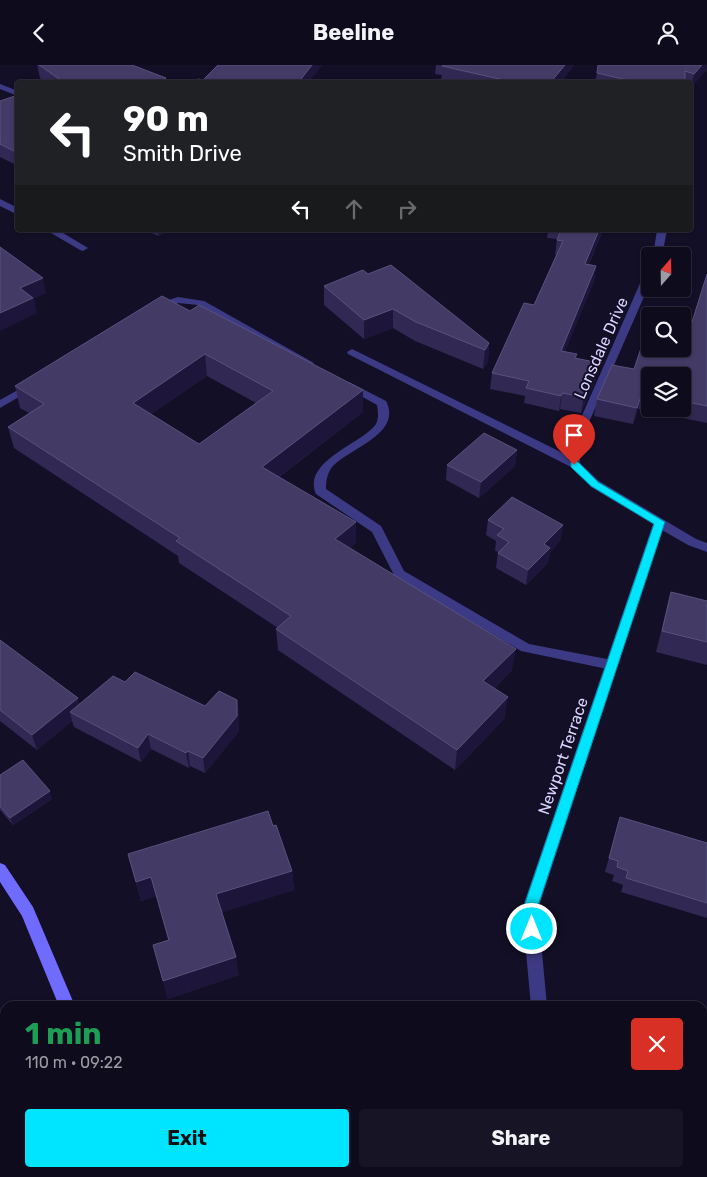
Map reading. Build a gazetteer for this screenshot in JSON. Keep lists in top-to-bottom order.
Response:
{
  "streets": {
    "street": ["Lonsdale Drive", "Newport Terrace"]
  },
  "north": "top",
  "page": {
    "header": "Beeline",
    "turn": ["90 m", "Smith Drive"],
    "heading": ["1 min", "110 m · 09:22"],
    "buttons": ["Exit", "Share"]
  }
}
